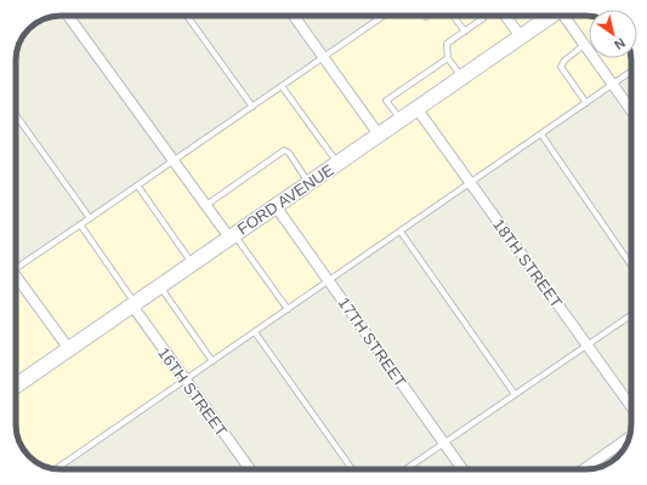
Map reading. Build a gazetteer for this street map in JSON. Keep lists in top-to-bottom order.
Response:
{
  "streets": {
    "main road": ["FORD AVENUE"],
    "street": ["18TH STREET", "17TH STREET", "16TH STREET"]
  },
  "crossings": [
    ["FORD AVENUE", "18TH STREET"],
    ["FORD AVENUE", "17TH STREET"],
    ["FORD AVENUE", "16TH STREET"]
  ],
  "north": "bottom right"
}
